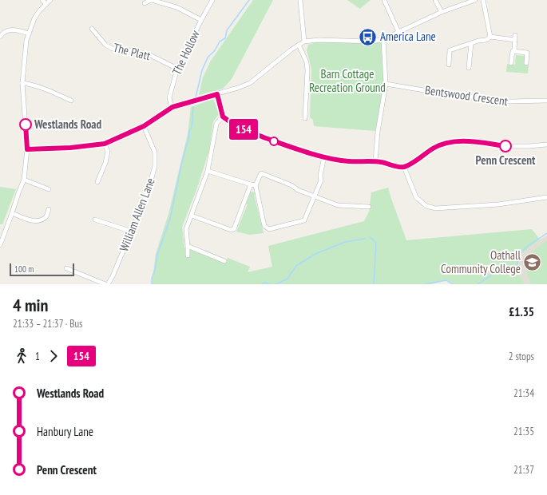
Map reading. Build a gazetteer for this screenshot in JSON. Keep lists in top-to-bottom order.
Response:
{
  "streets": {
    "street": [
      "The Platt",
      "The Hollow",
      "Bentswood Crescent",
      "William Allen Lane"
    ]
  },
  "crossings": [
    ["The Platt", "The Hollow"]
  ],
  "parks": ["Barn Cottage Recreation Ground"],
  "places": {
    "bus stop": ["America Lane"],
    "other": ["Westlands Road", "Penn Crescent"],
    "school or university": ["Oathall Community College"]
  },
  "lines": ["bus line 154"],
  "scale_bar": "100 m",
  "page": {
    "on_map": "154",
    "scale": "100 m",
    "heading": ["4 min", "21:33 – 21:37 · Bus", "£1.35"],
    "legs": ["1", "154", "2 stops"],
    "list": [
      {
        "name": "Westlands Road",
        "value": "21:34"
      },
      {
        "name": "Hanbury Lane",
        "value": "21:35"
      },
      {
        "name": "Penn Crescent",
        "value": "21:37"
      }
    ]
  }
}
